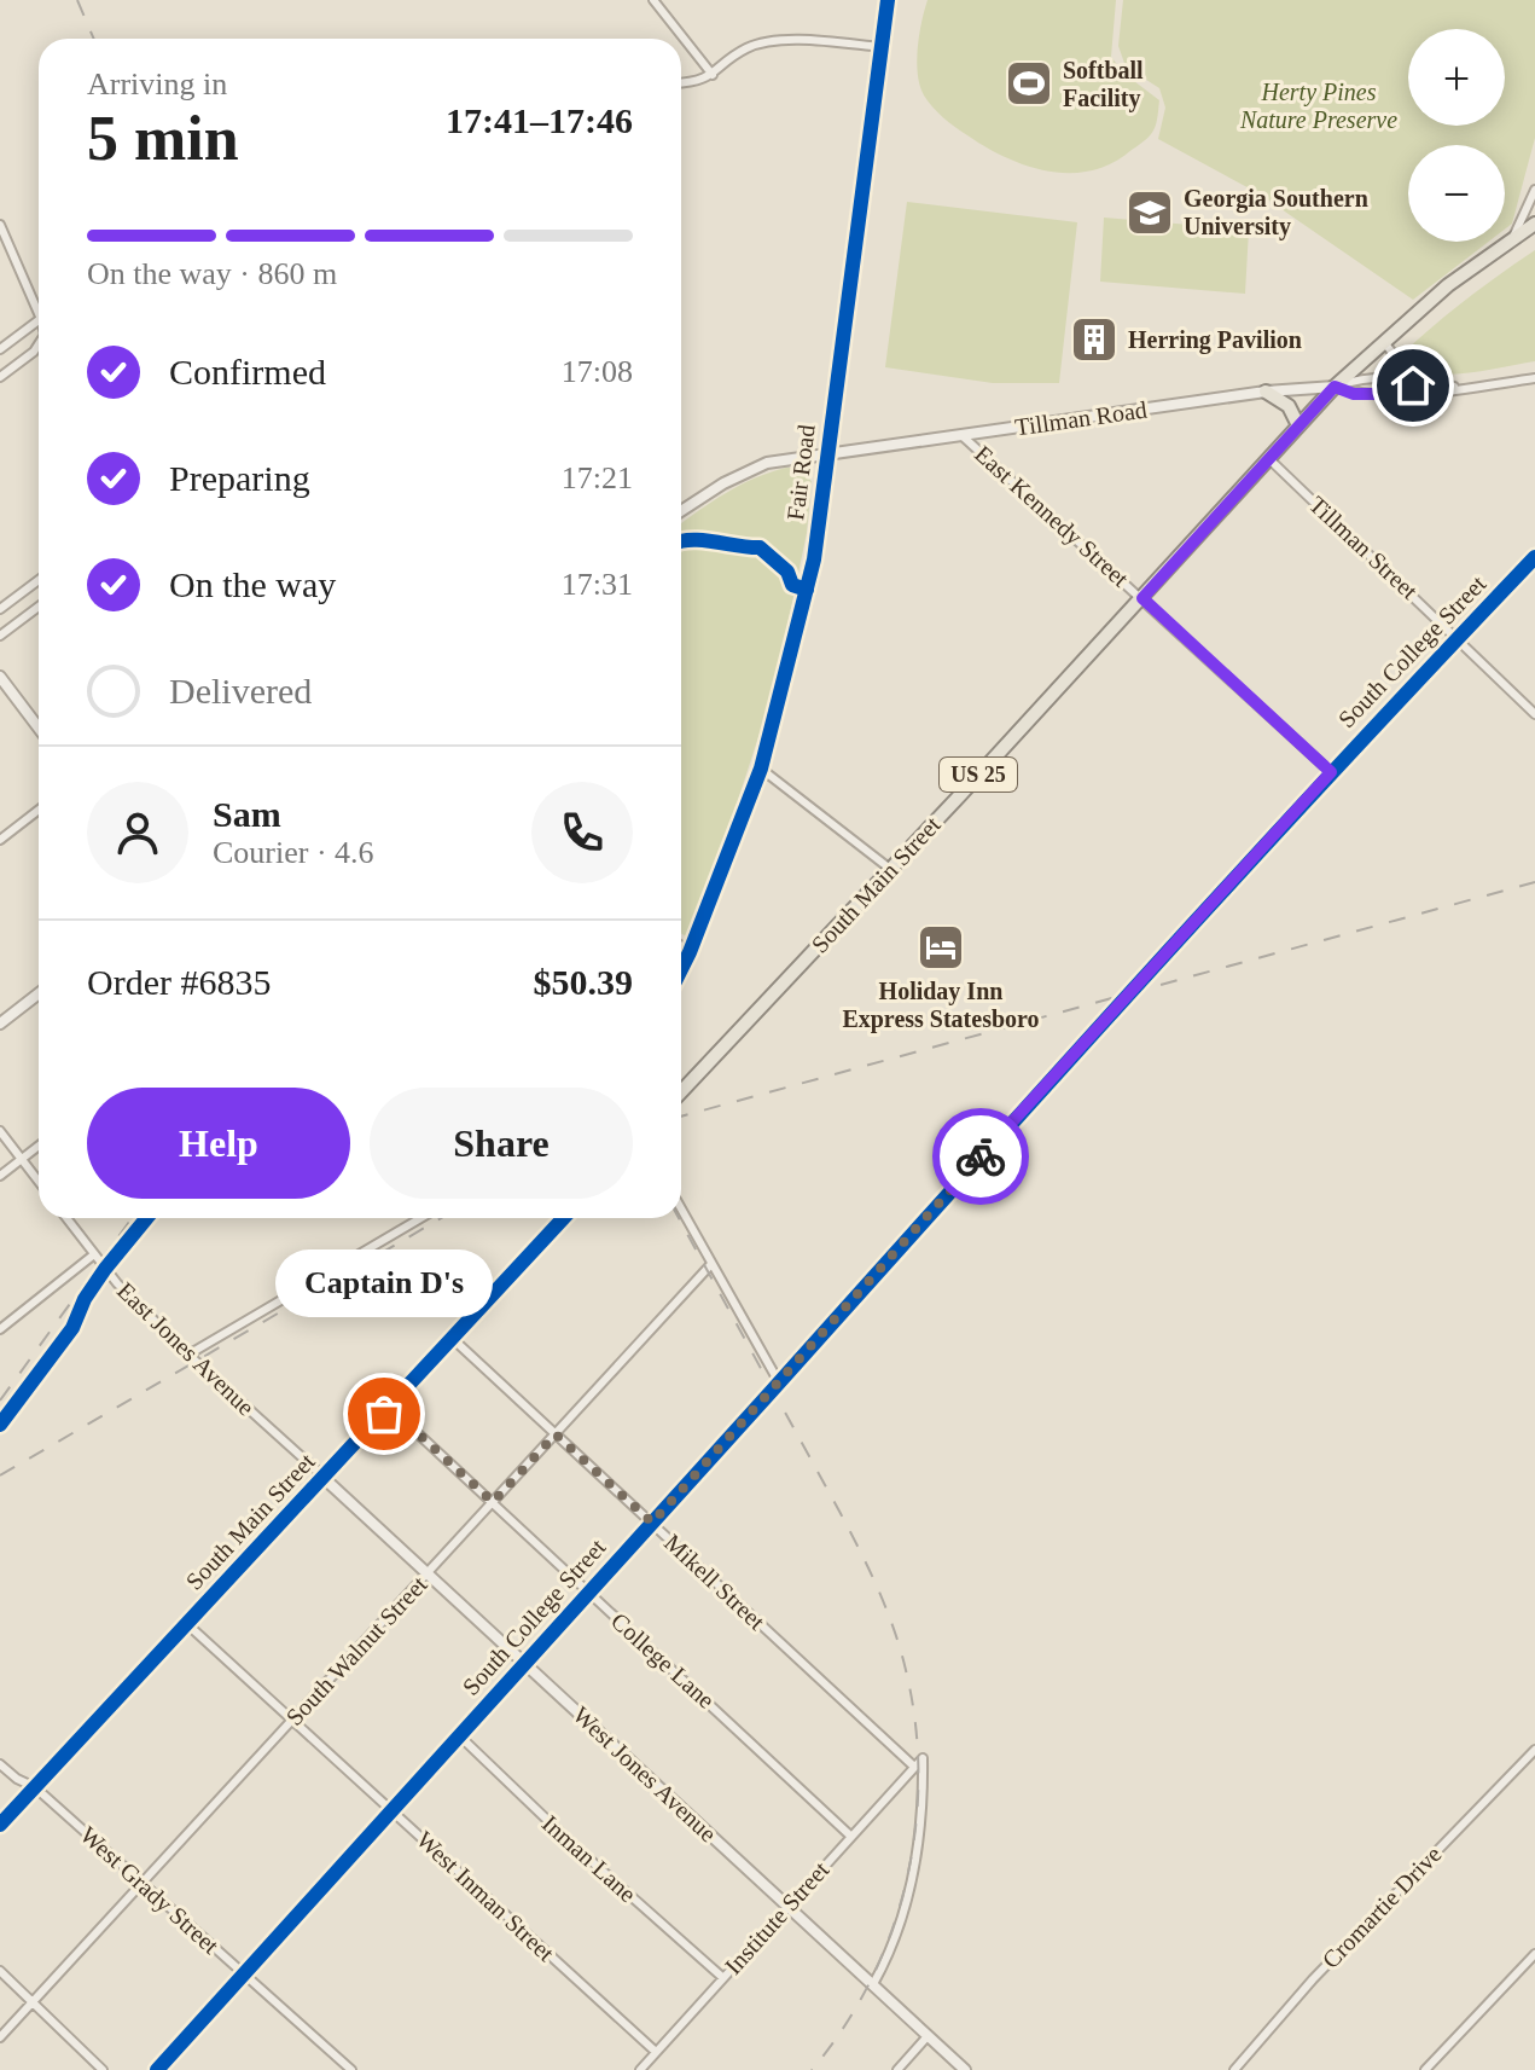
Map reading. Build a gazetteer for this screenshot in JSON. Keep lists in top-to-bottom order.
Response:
{
  "streets": {
    "main road": ["Fair Road", "US 25", "South Main Street"],
    "street": [
      "Tillman Road",
      "East Kennedy Street",
      "Tillman Street",
      "South College Street",
      "East Jones Avenue",
      "Mikell Street",
      "South Walnut Street",
      "College Lane",
      "West Jones Avenue",
      "Inman Lane",
      "West Grady Street",
      "West Inman Street",
      "Cromartie Drive",
      "Institute Street"
    ]
  },
  "crossings": [
    ["Tillman Road", "Fair Road"],
    ["Tillman Road", "East Kennedy Street"],
    ["Tillman Road", "South Main Street"],
    ["East Kennedy Street", "South College Street"],
    ["East Kennedy Street", "South Main Street"],
    ["Tillman Street", "South College Street"],
    ["Tillman Street", "South Main Street"],
    ["South College Street", "Mikell Street"],
    ["South College Street", "College Lane"],
    ["South College Street", "West Jones Avenue"],
    ["South College Street", "Inman Lane"],
    ["South College Street", "West Grady Street"],
    ["South College Street", "West Inman Street"],
    ["South Main Street", "East Jones Avenue"],
    ["South Main Street", "Mikell Street"],
    ["South Main Street", "College Lane"],
    ["South Main Street", "West Jones Avenue"],
    ["South Main Street", "West Grady Street"],
    ["South Main Street", "West Inman Street"],
    ["East Jones Avenue", "West Jones Avenue"],
    ["Mikell Street", "South Walnut Street"],
    ["Mikell Street", "Institute Street"],
    ["South Walnut Street", "College Lane"],
    ["South Walnut Street", "West Jones Avenue"],
    ["South Walnut Street", "West Grady Street"],
    ["South Walnut Street", "West Inman Street"],
    ["College Lane", "Institute Street"],
    ["West Jones Avenue", "Institute Street"],
    ["Inman Lane", "Institute Street"],
    ["West Inman Street", "Institute Street"]
  ],
  "parks": ["Herty Pines Nature Preserve"],
  "places": {
    "sports": ["Softball Facility"],
    "school or university": ["Georgia Southern University"],
    "building": ["Herring Pavilion"],
    "hotel": ["Holiday Inn Express Statesboro"],
    "other": ["Captain D's"]
  },
  "page": {
    "map_buttons": ["+", "−"],
    "heading": ["5 min", "Arriving in", "17:41–17:46"],
    "panel": [
      "Sam",
      "Courier · 4.6",
      "Order #6835",
      "$50.39"
    ],
    "bar": "On the way · 860 m",
    "list": [
      ["Confirmed", "17:08"],
      ["Preparing", "17:21"],
      ["On the way", "17:31"],
      "Delivered"
    ],
    "buttons": ["Help", "Share"],
    "bubble": "Captain D's"
  }
}
